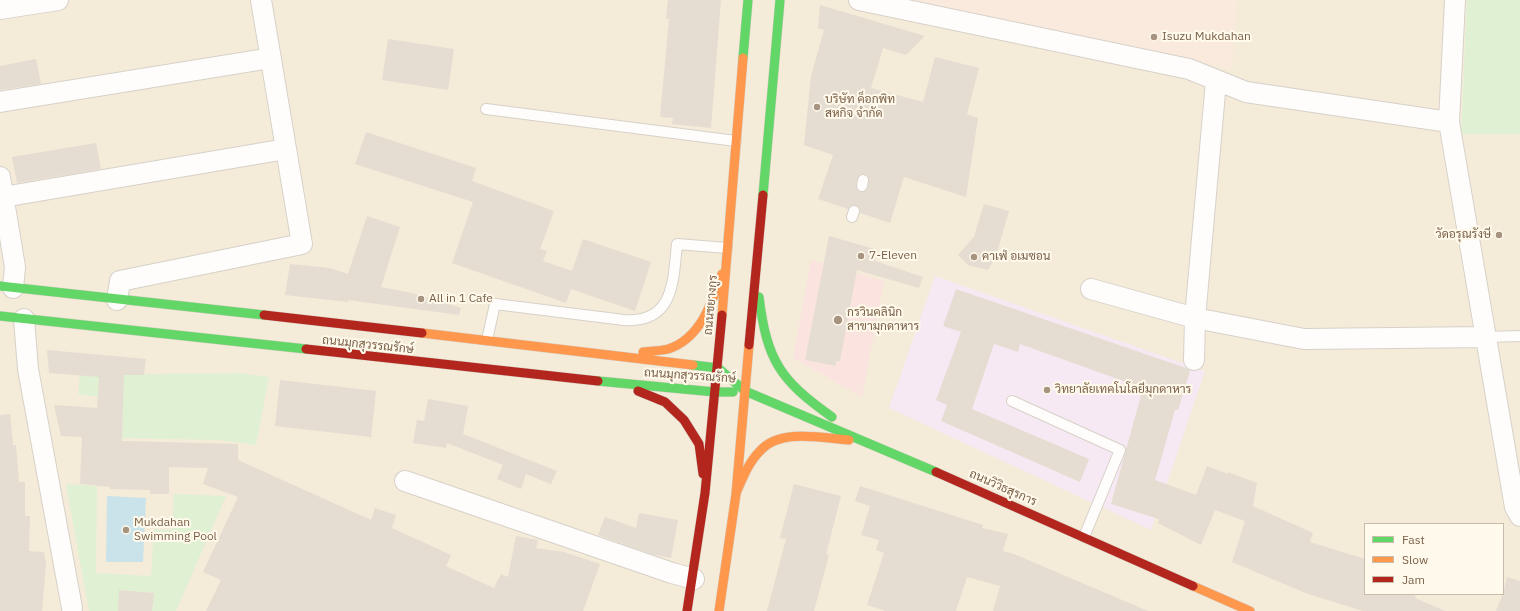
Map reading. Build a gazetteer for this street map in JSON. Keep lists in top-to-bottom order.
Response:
{
  "streets": {
    "main road": ["ถนนชยางกูร", "ถนนมุกสุวรรณรักษ์", "ถนนวิวิธสุรการ"]
  },
  "crossings": [
    ["ถนนชยางกูร", "ถนนมุกสุวรรณรักษ์"],
    ["ถนนมุกสุวรรณรักษ์", "ถนนวิวิธสุรการ"]
  ],
  "places": [
    "Isuzu Mukdahan",
    "บริษัท ค็อกพิท สหกิจ จำกัด",
    "วัดอรุณรังษี",
    "7-Eleven",
    "คาเฟ่ อเมซอน",
    "All in 1 Cafe",
    "กรวินคลินิก สาขามุกดาหาร",
    "วิทยาลัยเทคโนโลยีมุกดาหาร",
    "Mukdahan Swimming Pool"
  ],
  "legend": ["Fast", "Slow", "Jam"]
}
